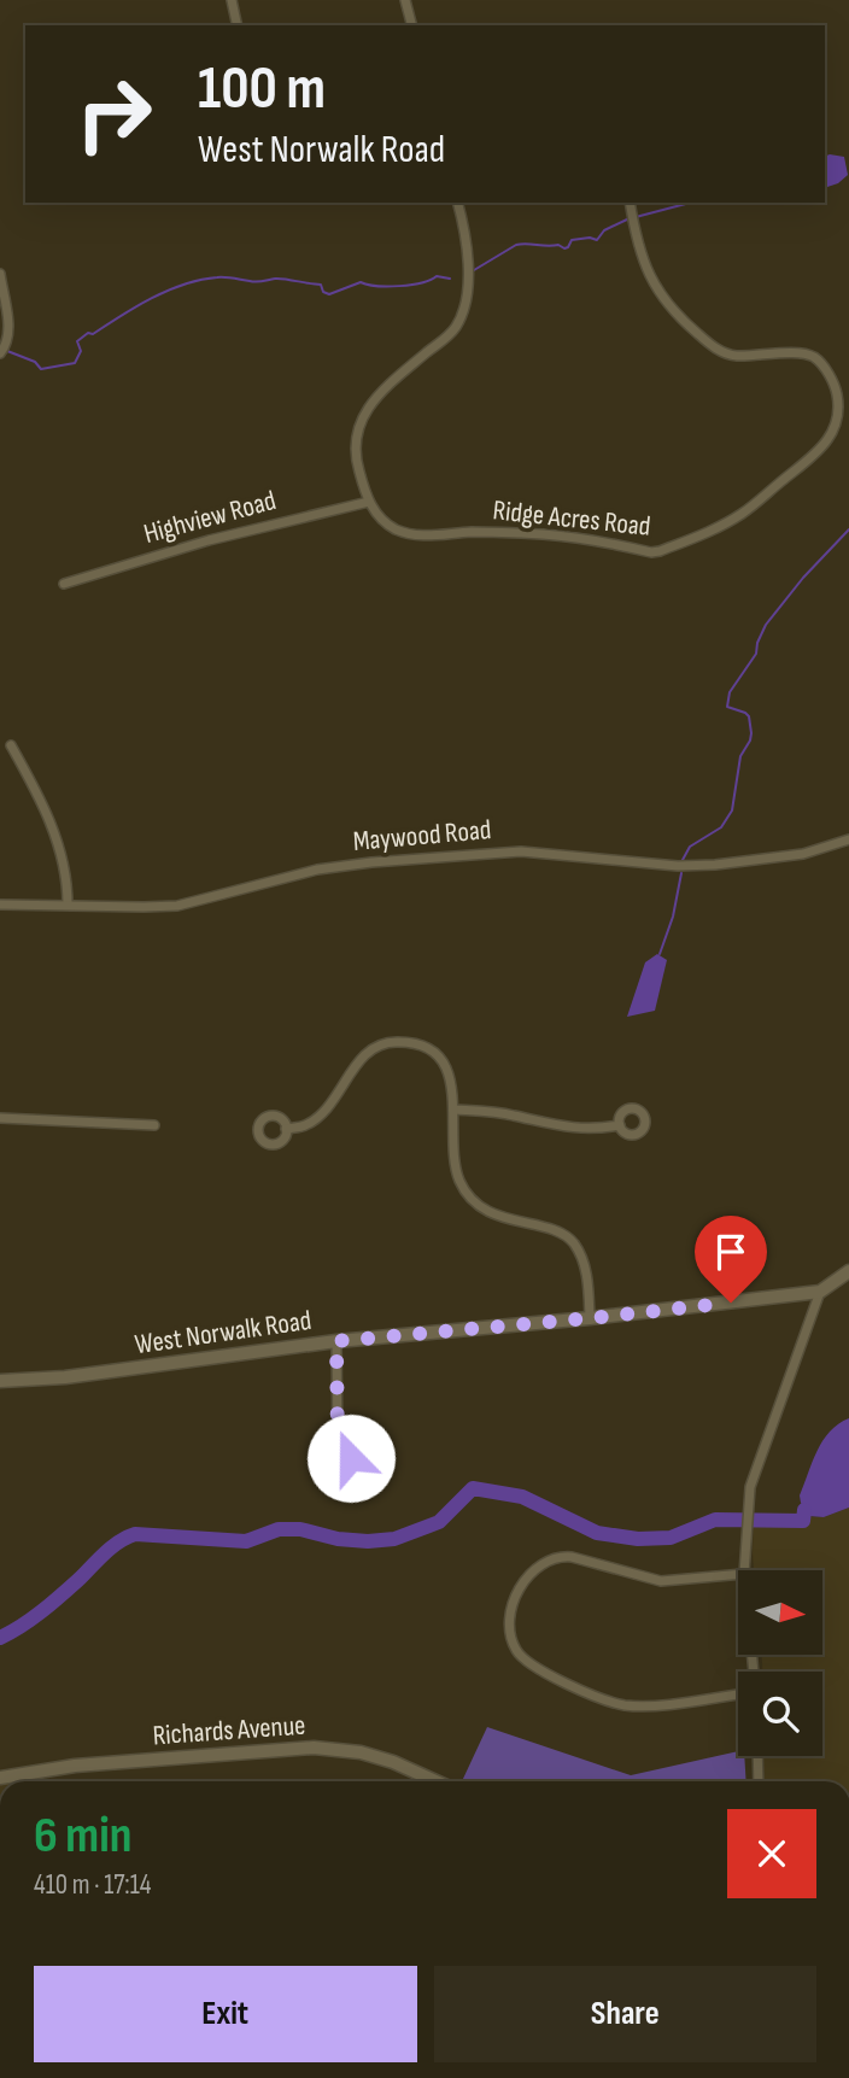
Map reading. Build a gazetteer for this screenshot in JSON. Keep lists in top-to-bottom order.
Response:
{
  "streets": {
    "main road": ["West Norwalk Road", "Richards Avenue"],
    "street": ["Highview Road", "Ridge Acres Road", "Maywood Road"]
  },
  "crossings": [
    ["Highview Road", "Ridge Acres Road"]
  ],
  "north": "right",
  "page": {
    "turn": ["100 m", "West Norwalk Road"],
    "heading": ["6 min", "410 m · 17:14"],
    "buttons": ["Exit", "Share"]
  }
}
